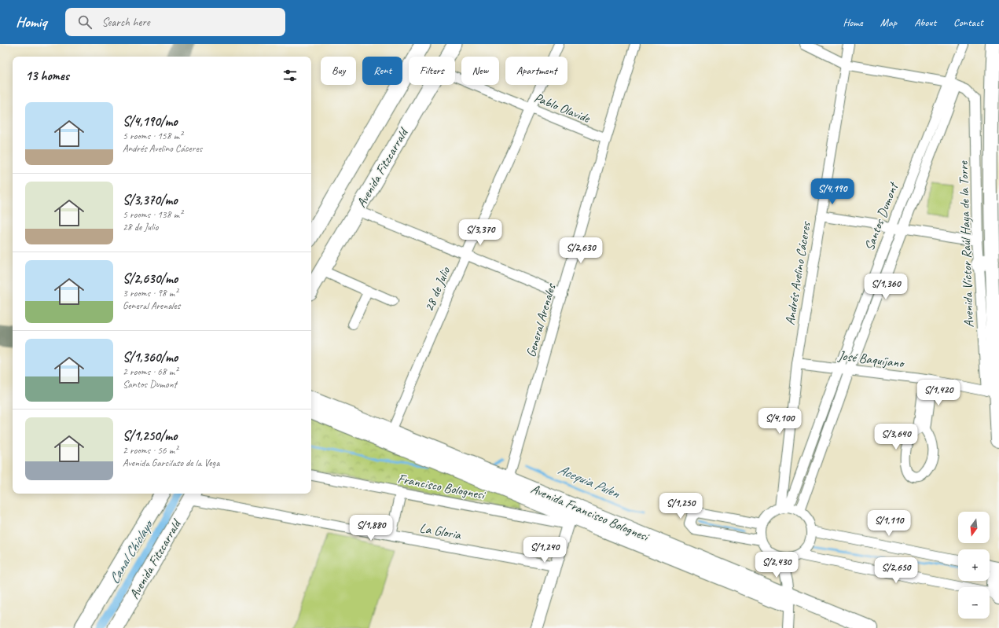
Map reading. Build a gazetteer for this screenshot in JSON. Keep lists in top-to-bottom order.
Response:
{
  "streets": {
    "highway": ["Avenida Fitzcarrald"],
    "main road": ["Avenida Francisco Bolognesi"],
    "street": [
      "Pablo Olavide",
      "Santos Dumont",
      "Avenida Víctor Raúl Haya de la Torre",
      "Andrés Avelino Cáceres",
      "28 de Julio",
      "General Arenales",
      "José Baquíjano",
      "Francisco Bolognesi",
      "La Gloria"
    ]
  },
  "crossings": [
    ["Pablo Olavide", "28 de Julio"],
    ["Pablo Olavide", "General Arenales"],
    ["Avenida Fitzcarrald", "La Gloria"],
    ["Santos Dumont", "Avenida Víctor Raúl Haya de la Torre"],
    ["Santos Dumont", "Andrés Avelino Cáceres"],
    ["Santos Dumont", "José Baquíjano"],
    ["Andrés Avelino Cáceres", "José Baquíjano"],
    ["28 de Julio", "Avenida Francisco Bolognesi"],
    ["General Arenales", "Avenida Francisco Bolognesi"],
    ["Francisco Bolognesi", "Avenida Francisco Bolognesi"]
  ],
  "water": ["Acequia Pulen", "Canal Chiclayo"],
  "north": "bottom",
  "page": {
    "header": "Homiq",
    "search": "Search here",
    "nav": [
      "Home",
      "Map",
      "About",
      "Contact"
    ],
    "chip": [
      "Buy",
      "Rent",
      "Filters",
      "New",
      "Apartment"
    ],
    "heading": "13 homes",
    "list": [
      {
        "name": "S/4,190/mo",
        "note": "5 rooms · 158 m² · Andrés Avelino Cáceres"
      },
      {
        "name": "S/3,370/mo",
        "note": "5 rooms · 138 m² · 28 de Julio"
      },
      {
        "name": "S/2,630/mo",
        "note": "3 rooms · 98 m² · General Arenales"
      },
      {
        "name": "S/1,360/mo",
        "note": "2 rooms · 68 m² · Santos Dumont"
      },
      {
        "name": "S/1,250/mo",
        "note": "2 rooms · 56 m² · Avenida Garcilaso de la Vega"
      }
    ],
    "price": [
      "S/4,190",
      "S/3,370",
      "S/2,630",
      "S/1,360",
      "S/1,420",
      "S/4,100",
      "S/3,640",
      "S/1,250",
      "S/1,110",
      "S/1,880",
      "S/1,240",
      "S/2,430",
      "S/2,650"
    ],
    "map_buttons": ["+", "−"]
  }
}
